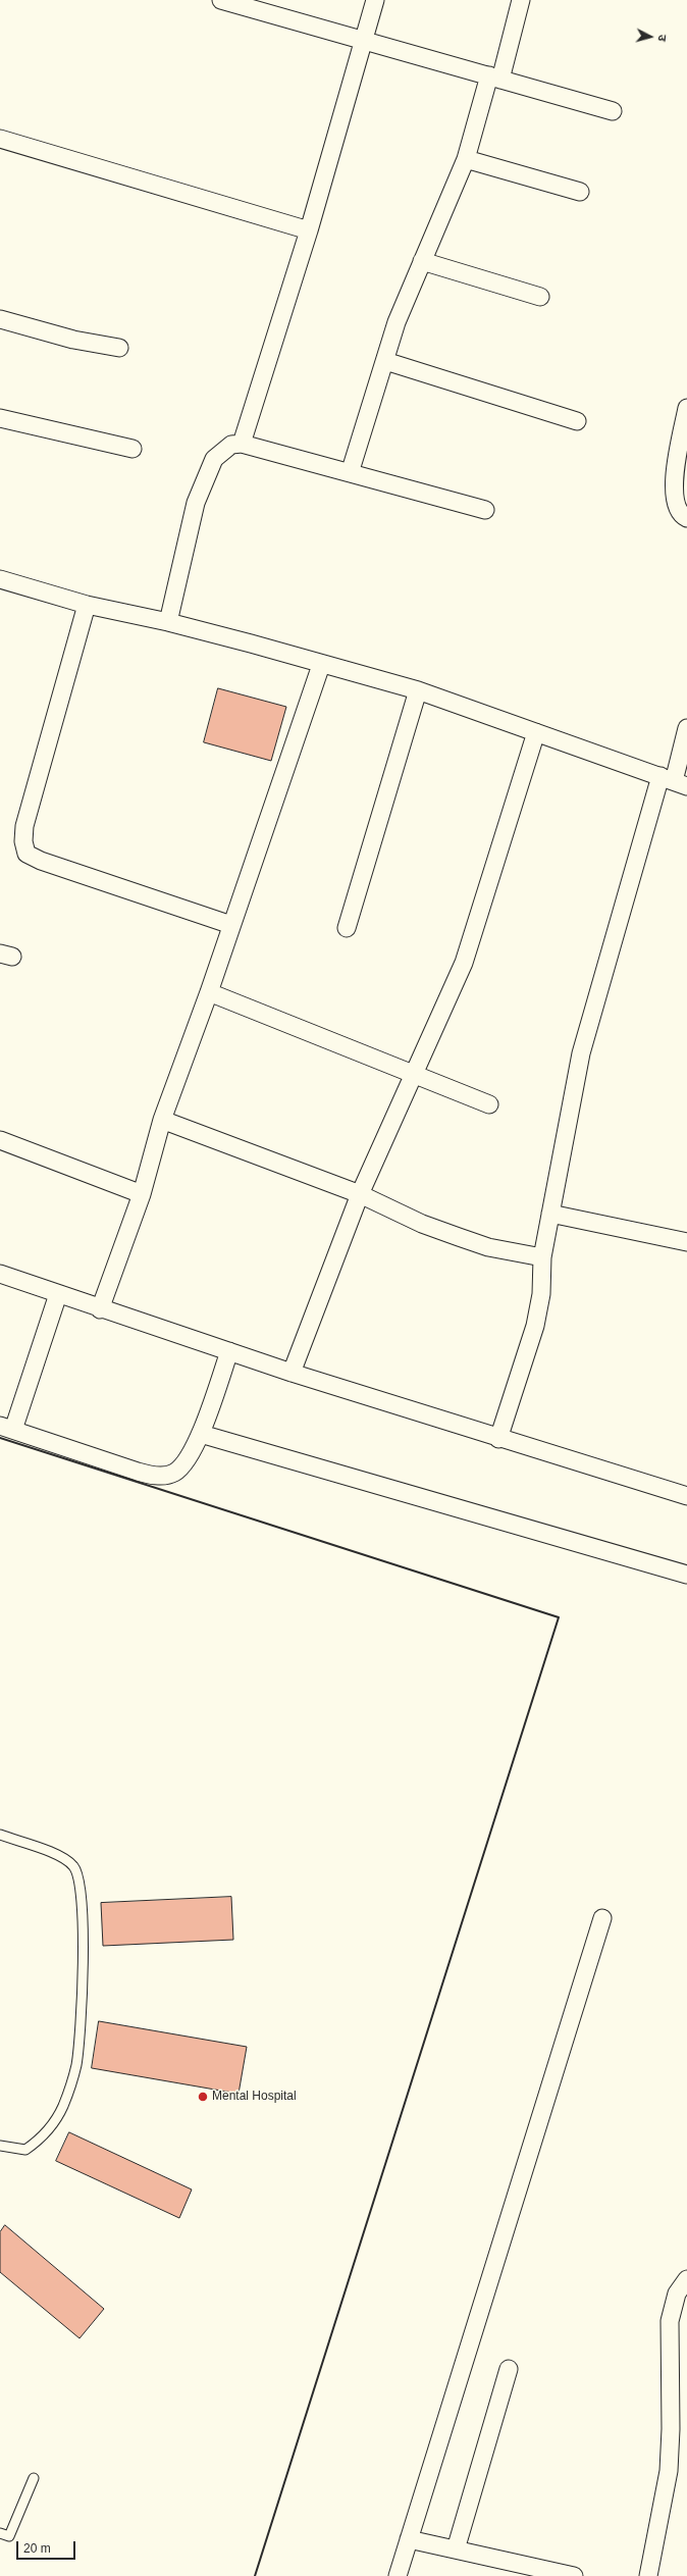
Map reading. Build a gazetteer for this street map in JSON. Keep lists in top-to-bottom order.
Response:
{
  "places": ["Mental Hospital"],
  "scale_bar": "20 m",
  "north": "right"
}
